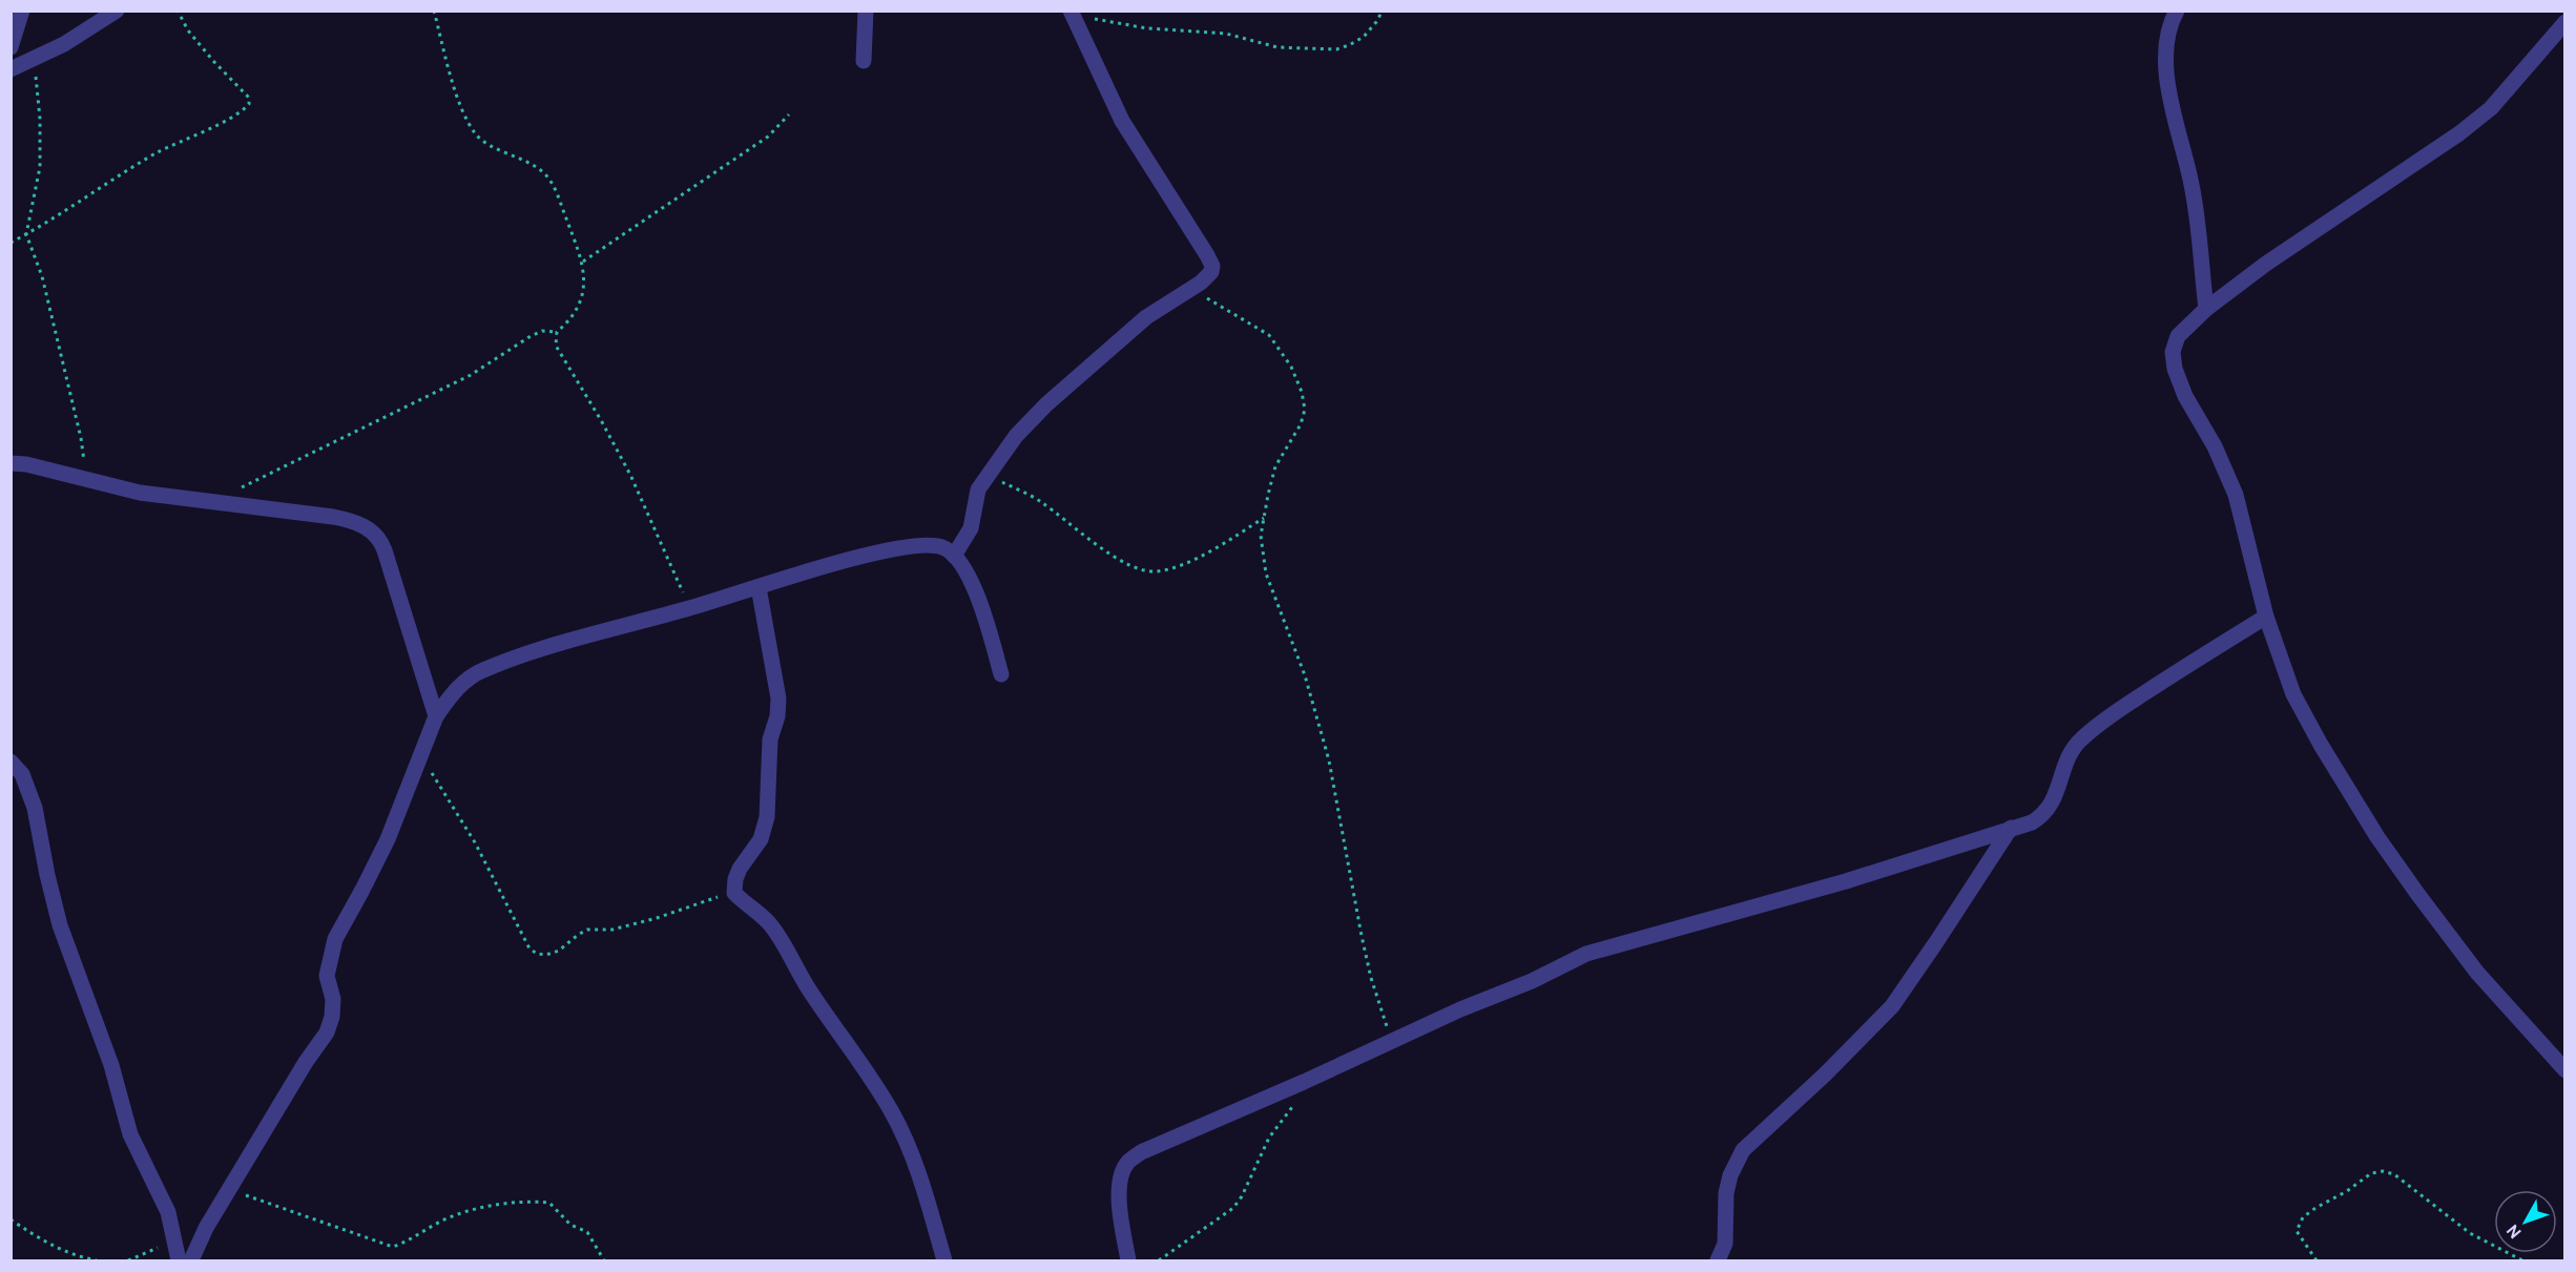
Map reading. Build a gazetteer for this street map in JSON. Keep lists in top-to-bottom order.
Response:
{
  "north": "bottom left"
}
